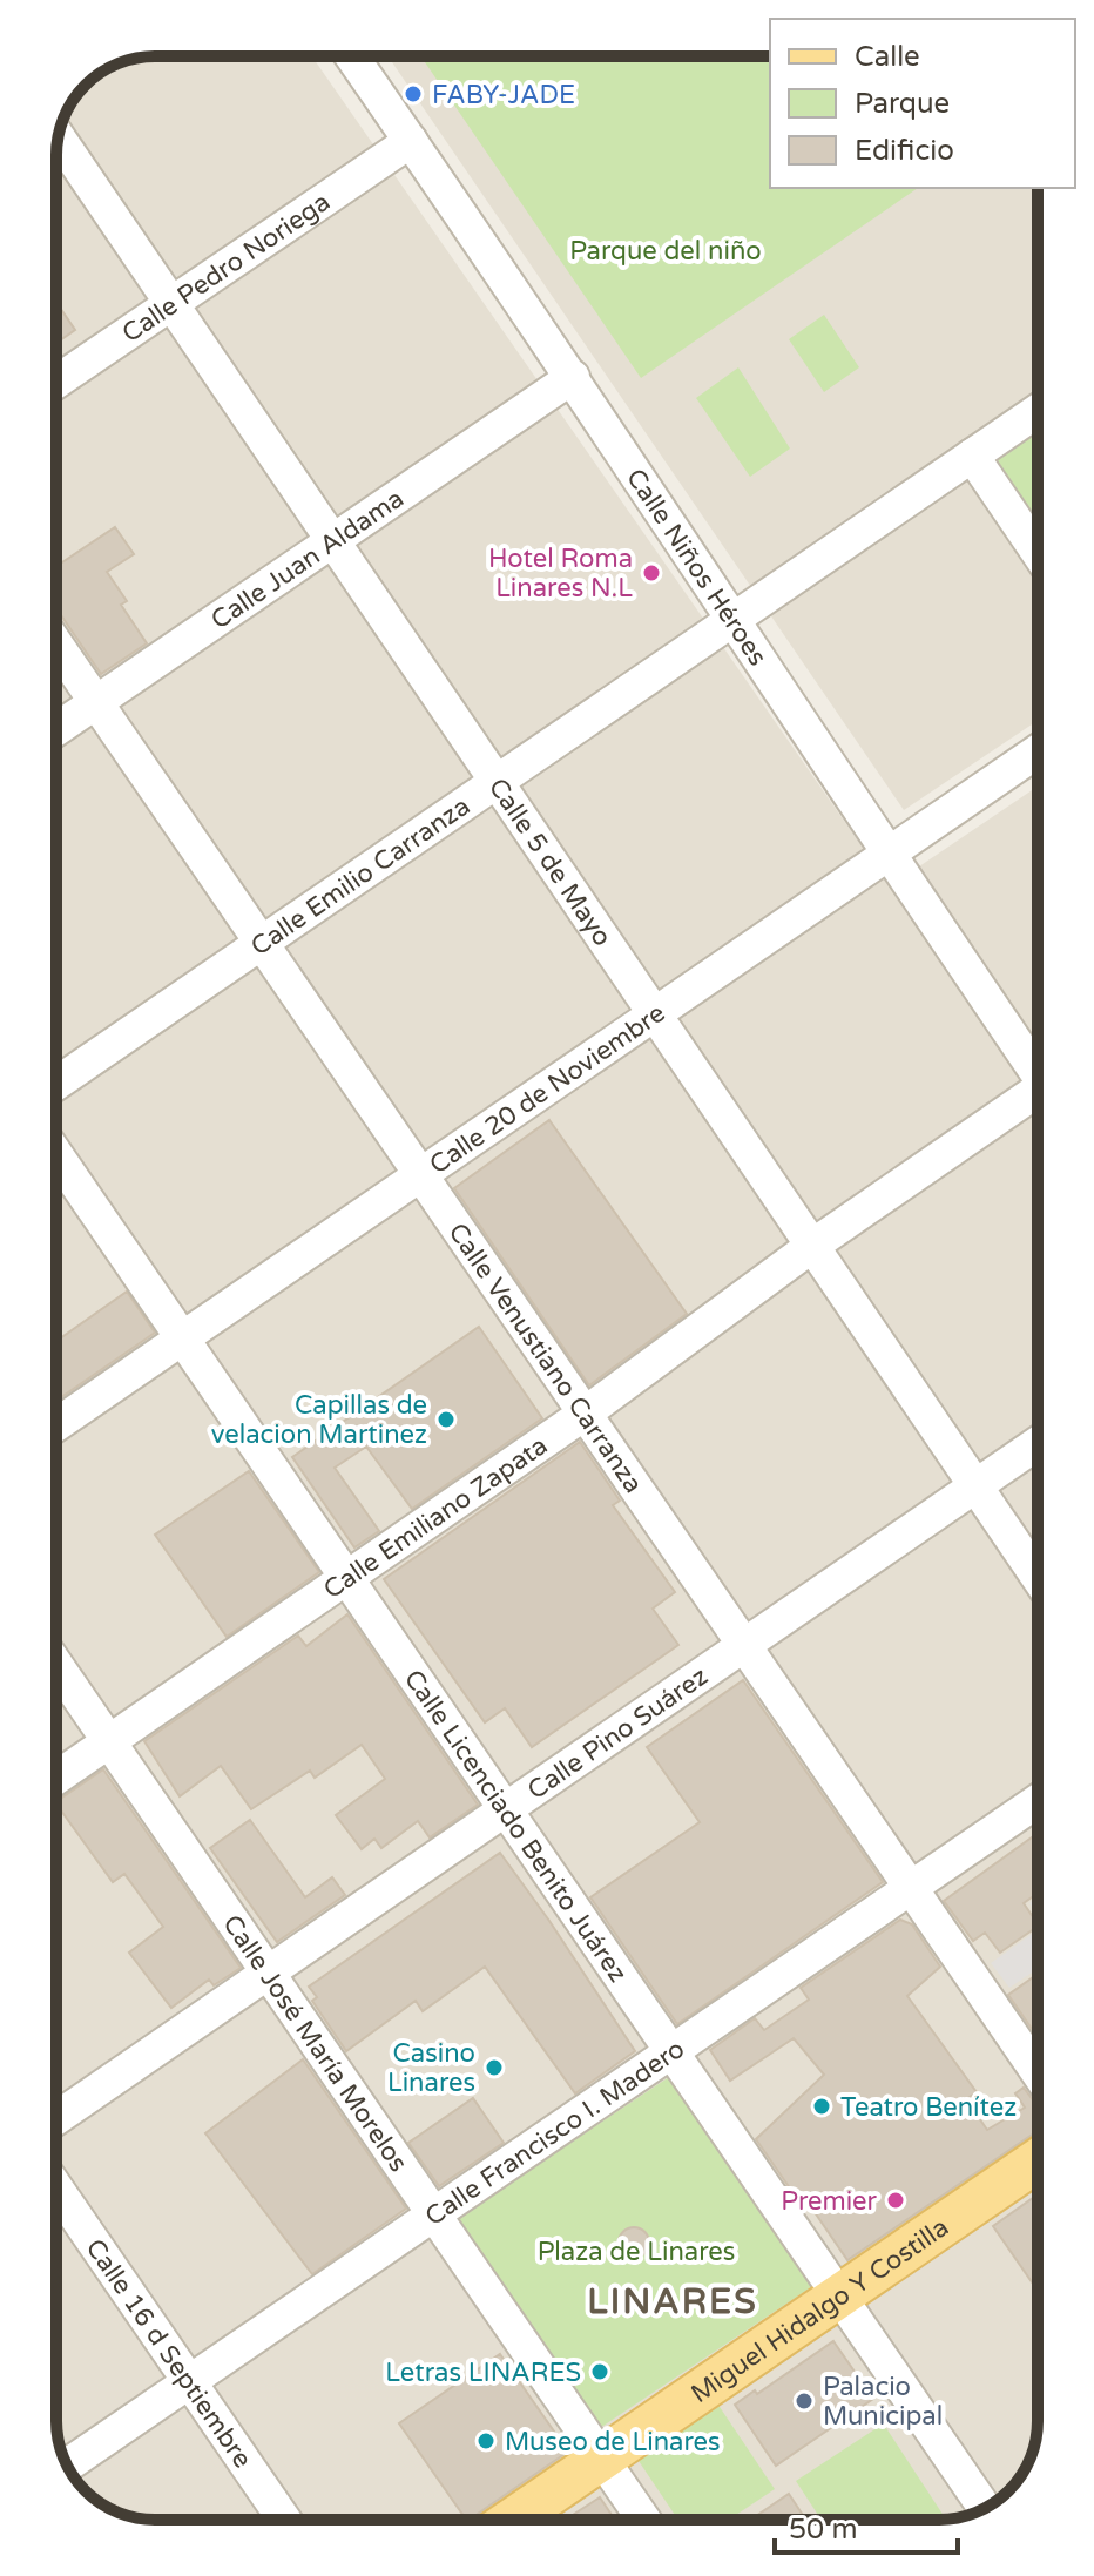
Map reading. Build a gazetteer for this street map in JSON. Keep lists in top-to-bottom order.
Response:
{
  "streets": {
    "main road": ["Miguel Hidalgo Y Costilla"],
    "street": [
      "Calle Pedro Noriega",
      "Calle Juan Aldama",
      "Calle Niños Héroes",
      "Calle 5 de Mayo",
      "Calle Emilio Carranza",
      "Calle 20 de Noviembre",
      "Calle Venustiano Carranza",
      "Calle Emiliano Zapata",
      "Calle Pino Suárez",
      "Calle Licenciado Benito Juárez",
      "Calle José María Morelos",
      "Calle Francisco I. Madero",
      "Calle 16 d Septiembre"
    ]
  },
  "crossings": [
    ["Calle Pedro Noriega", "Calle Niños Héroes"],
    ["Calle Pedro Noriega", "Calle 5 de Mayo"],
    ["Calle Juan Aldama", "Calle Niños Héroes"],
    ["Calle Juan Aldama", "Calle 5 de Mayo"],
    ["Calle Juan Aldama", "Calle Venustiano Carranza"],
    ["Calle Niños Héroes", "Calle Emilio Carranza"],
    ["Calle Niños Héroes", "Calle 20 de Noviembre"],
    ["Calle 5 de Mayo", "Calle Emilio Carranza"],
    ["Calle 5 de Mayo", "Calle 20 de Noviembre"],
    ["Calle 5 de Mayo", "Calle Emiliano Zapata"],
    ["Calle 5 de Mayo", "Calle Pino Suárez"],
    ["Calle Emilio Carranza", "Calle Venustiano Carranza"],
    ["Calle 20 de Noviembre", "Calle Venustiano Carranza"],
    ["Calle 20 de Noviembre", "Calle Licenciado Benito Juárez"],
    ["Calle Venustiano Carranza", "Calle Emiliano Zapata"],
    ["Calle Venustiano Carranza", "Calle Pino Suárez"],
    ["Calle Venustiano Carranza", "Calle Francisco I. Madero"],
    ["Calle Emiliano Zapata", "Calle Licenciado Benito Juárez"],
    ["Calle Emiliano Zapata", "Calle José María Morelos"],
    ["Calle Pino Suárez", "Calle Licenciado Benito Juárez"],
    ["Calle Pino Suárez", "Calle José María Morelos"],
    ["Calle Licenciado Benito Juárez", "Calle Francisco I. Madero"],
    ["Calle Licenciado Benito Juárez", "Miguel Hidalgo Y Costilla"],
    ["Calle José María Morelos", "Calle Francisco I. Madero"],
    ["Calle José María Morelos", "Miguel Hidalgo Y Costilla"],
    ["Calle Francisco I. Madero", "Calle 16 d Septiembre"]
  ],
  "districts": ["LINARES"],
  "parks": ["Parque del niño", "Plaza de Linares"],
  "places": [
    "FABY-JADE",
    "Hotel Roma Linares N.L",
    "Capillas de velacion Martinez",
    "Casino Linares",
    "Teatro Benítez",
    "Premier",
    "Letras LINARES",
    "Palacio Municipal",
    "Museo de Linares"
  ],
  "legend": ["Calle", "Parque", "Edificio"],
  "scale_bar": "50 m"
}
